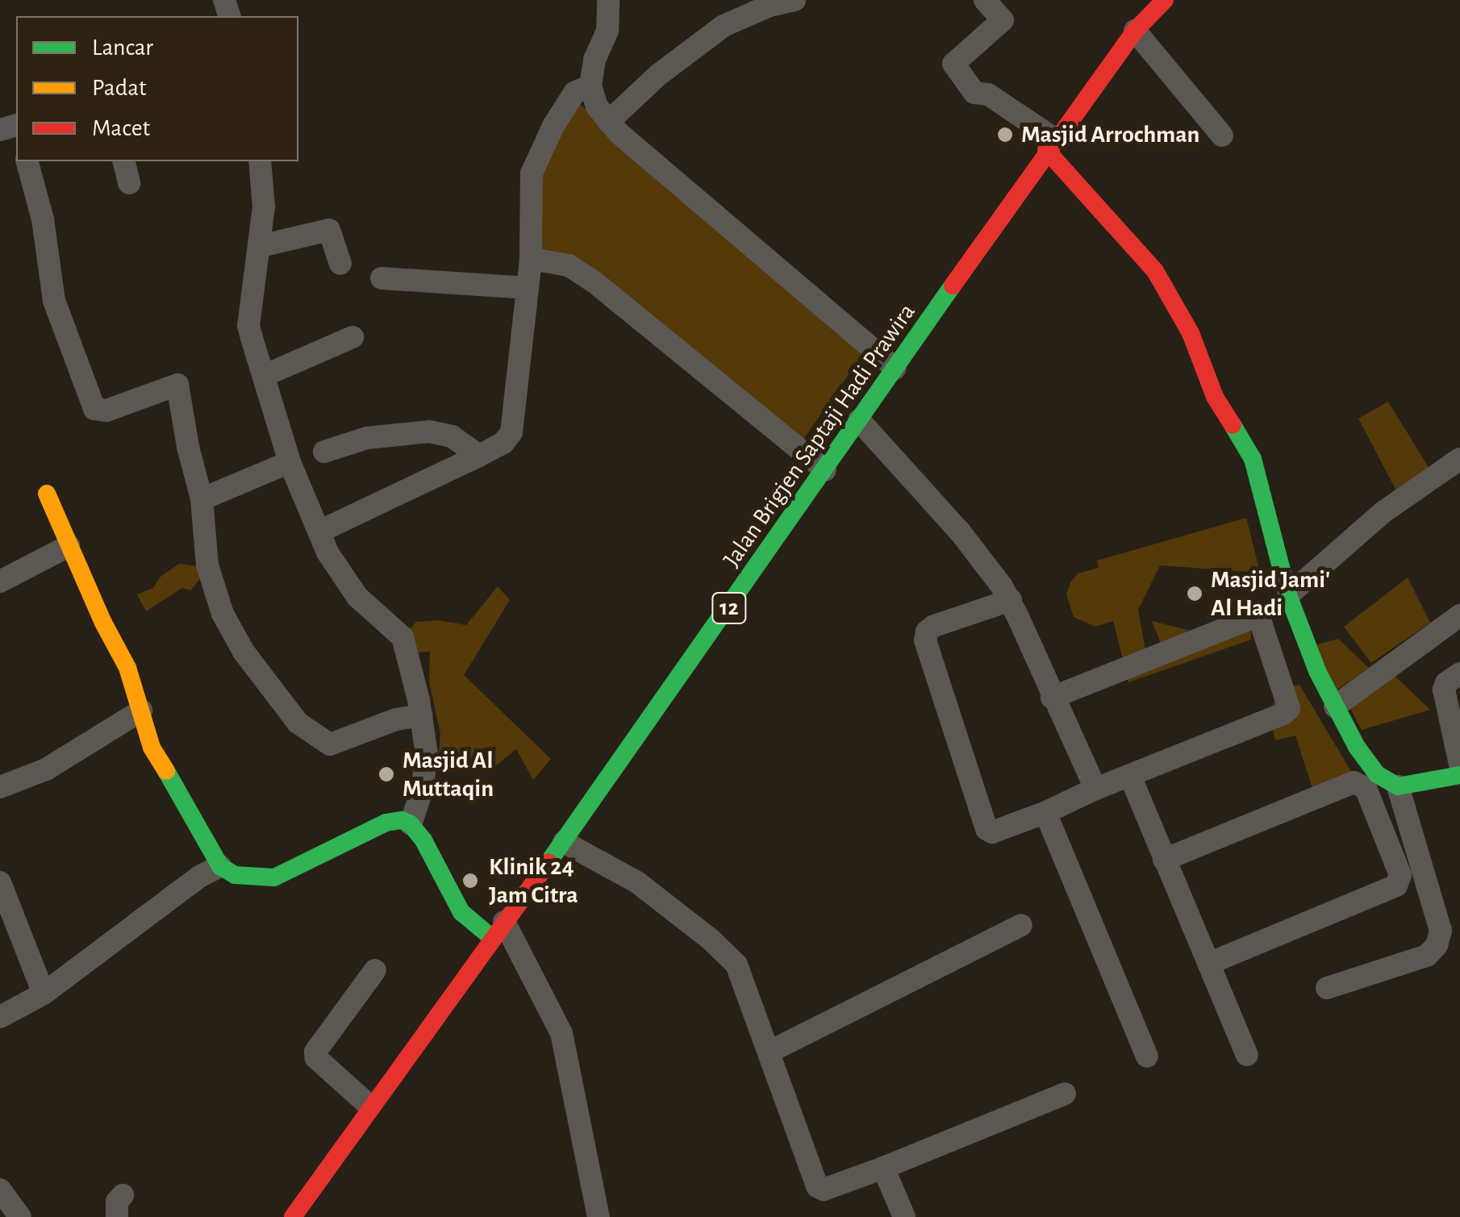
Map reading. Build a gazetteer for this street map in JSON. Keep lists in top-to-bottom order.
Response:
{
  "streets": {
    "street": ["Jalan Brigjen Saptaji Hadi Prawira", "12"]
  },
  "places": [
    "Masjid Arrochman",
    "Masjid Jami' Al Hadi",
    "Masjid Al Muttaqin",
    "Klinik 24 Jam Citra"
  ],
  "legend": ["Lancar", "Padat", "Macet"]
}
